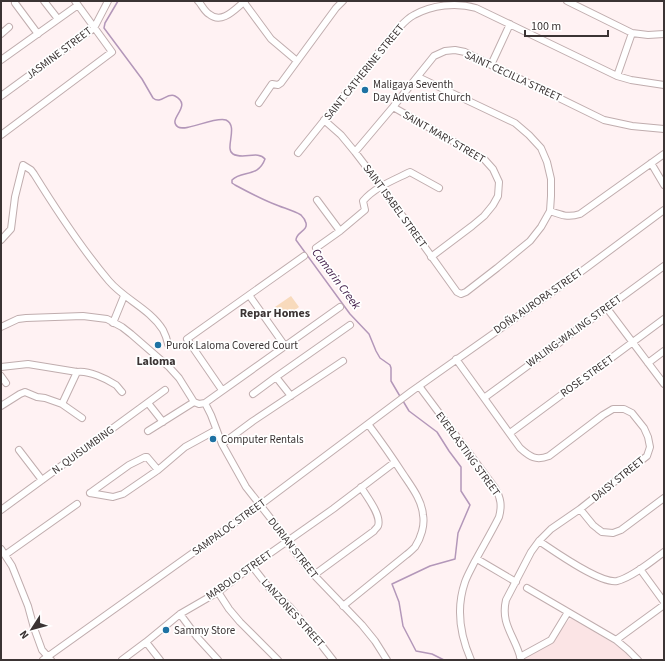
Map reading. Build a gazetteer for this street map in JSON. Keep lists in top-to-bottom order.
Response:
{
  "streets": {
    "street": [
      "JASMINE STREET",
      "SAINT CATHERINE STREET",
      "SAINT CECILLA STREET",
      "SAINT MARY STREET",
      "SAINT ISABEL STREET",
      "DOÑA AURORA STREET",
      "WALING-WALING STREET",
      "ROSE STREET",
      "N. QUISUMBING",
      "EVERLASTING STREET",
      "DAISY STREET",
      "SAMPALOC STREET",
      "DURIAN STREET",
      "MABOLO STREET",
      "LANZONES STREET"
    ]
  },
  "crossings": [
    ["SAINT CATHERINE STREET", "SAINT ISABEL STREET"],
    ["SAINT CECILLA STREET", "SAINT MARY STREET"],
    ["SAINT CECILLA STREET", "SAINT ISABEL STREET"],
    ["SAINT MARY STREET", "SAINT ISABEL STREET"],
    ["DOÑA AURORA STREET", "EVERLASTING STREET"],
    ["DOÑA AURORA STREET", "DAISY STREET"],
    ["DOÑA AURORA STREET", "SAMPALOC STREET"],
    ["WALING-WALING STREET", "DAISY STREET"],
    ["ROSE STREET", "DAISY STREET"],
    ["SAMPALOC STREET", "DURIAN STREET"],
    ["DURIAN STREET", "MABOLO STREET"],
    ["MABOLO STREET", "LANZONES STREET"]
  ],
  "districts": ["Repar Homes", "Laloma"],
  "water": ["Camarin Creek"],
  "places": [
    "Maligaya Seventh Day Adventist Church",
    "Purok Laloma Covered Court",
    "Computer Rentals",
    "Sammy Store"
  ],
  "scale_bar": "100 m",
  "north": "bottom left"
}
